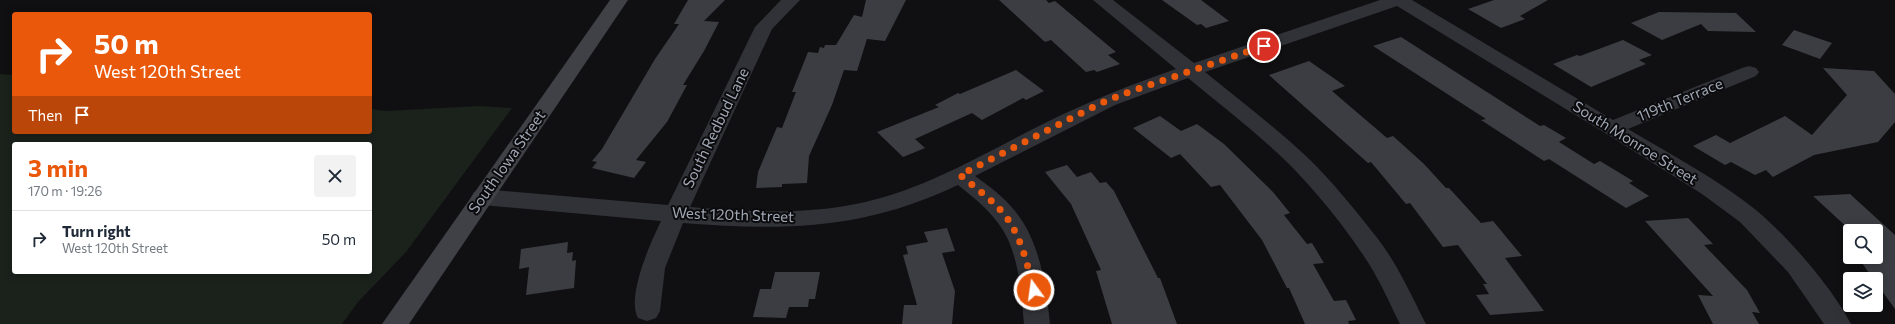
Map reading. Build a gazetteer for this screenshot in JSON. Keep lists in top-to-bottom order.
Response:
{
  "streets": {
    "street": [
      "119th Terrace",
      "South Redbud Lane",
      "South Monroe Street",
      "South Iowa Street",
      "West 120th Street"
    ]
  },
  "crossings": [
    ["119th Terrace", "South Monroe Street"],
    ["South Redbud Lane", "West 120th Street"],
    ["South Monroe Street", "West 120th Street"],
    ["South Iowa Street", "West 120th Street"]
  ],
  "page": {
    "turn": ["50 m", "West 120th Street"],
    "then": "Then",
    "heading": ["3 min", "170 m · 19:26"],
    "list": [
      {
        "name": "Turn right",
        "note": "West 120th Street",
        "value": "50 m"
      }
    ]
  }
}
